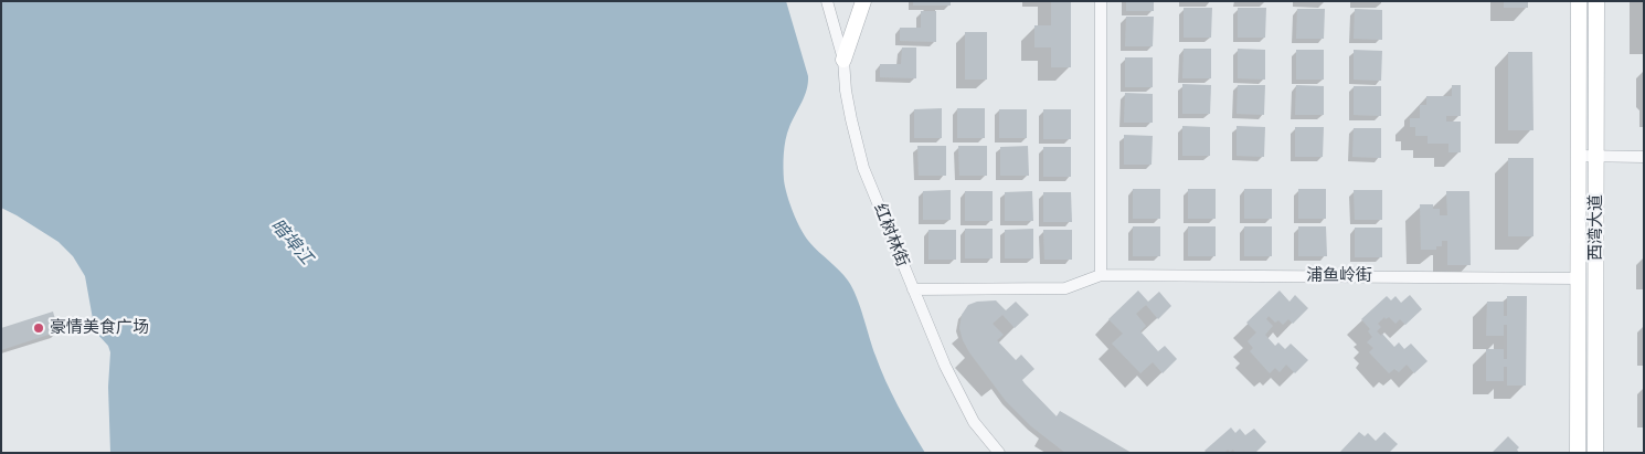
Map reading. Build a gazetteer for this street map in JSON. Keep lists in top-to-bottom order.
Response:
{
  "streets": {
    "main road": ["西湾大道"],
    "street": ["红树林街", "浦鱼岭街"]
  },
  "crossings": [
    ["西湾大道", "浦鱼岭街"],
    ["红树林街", "浦鱼岭街"]
  ],
  "water": ["暗埠江"],
  "places": ["豪情美食广场"]
}
